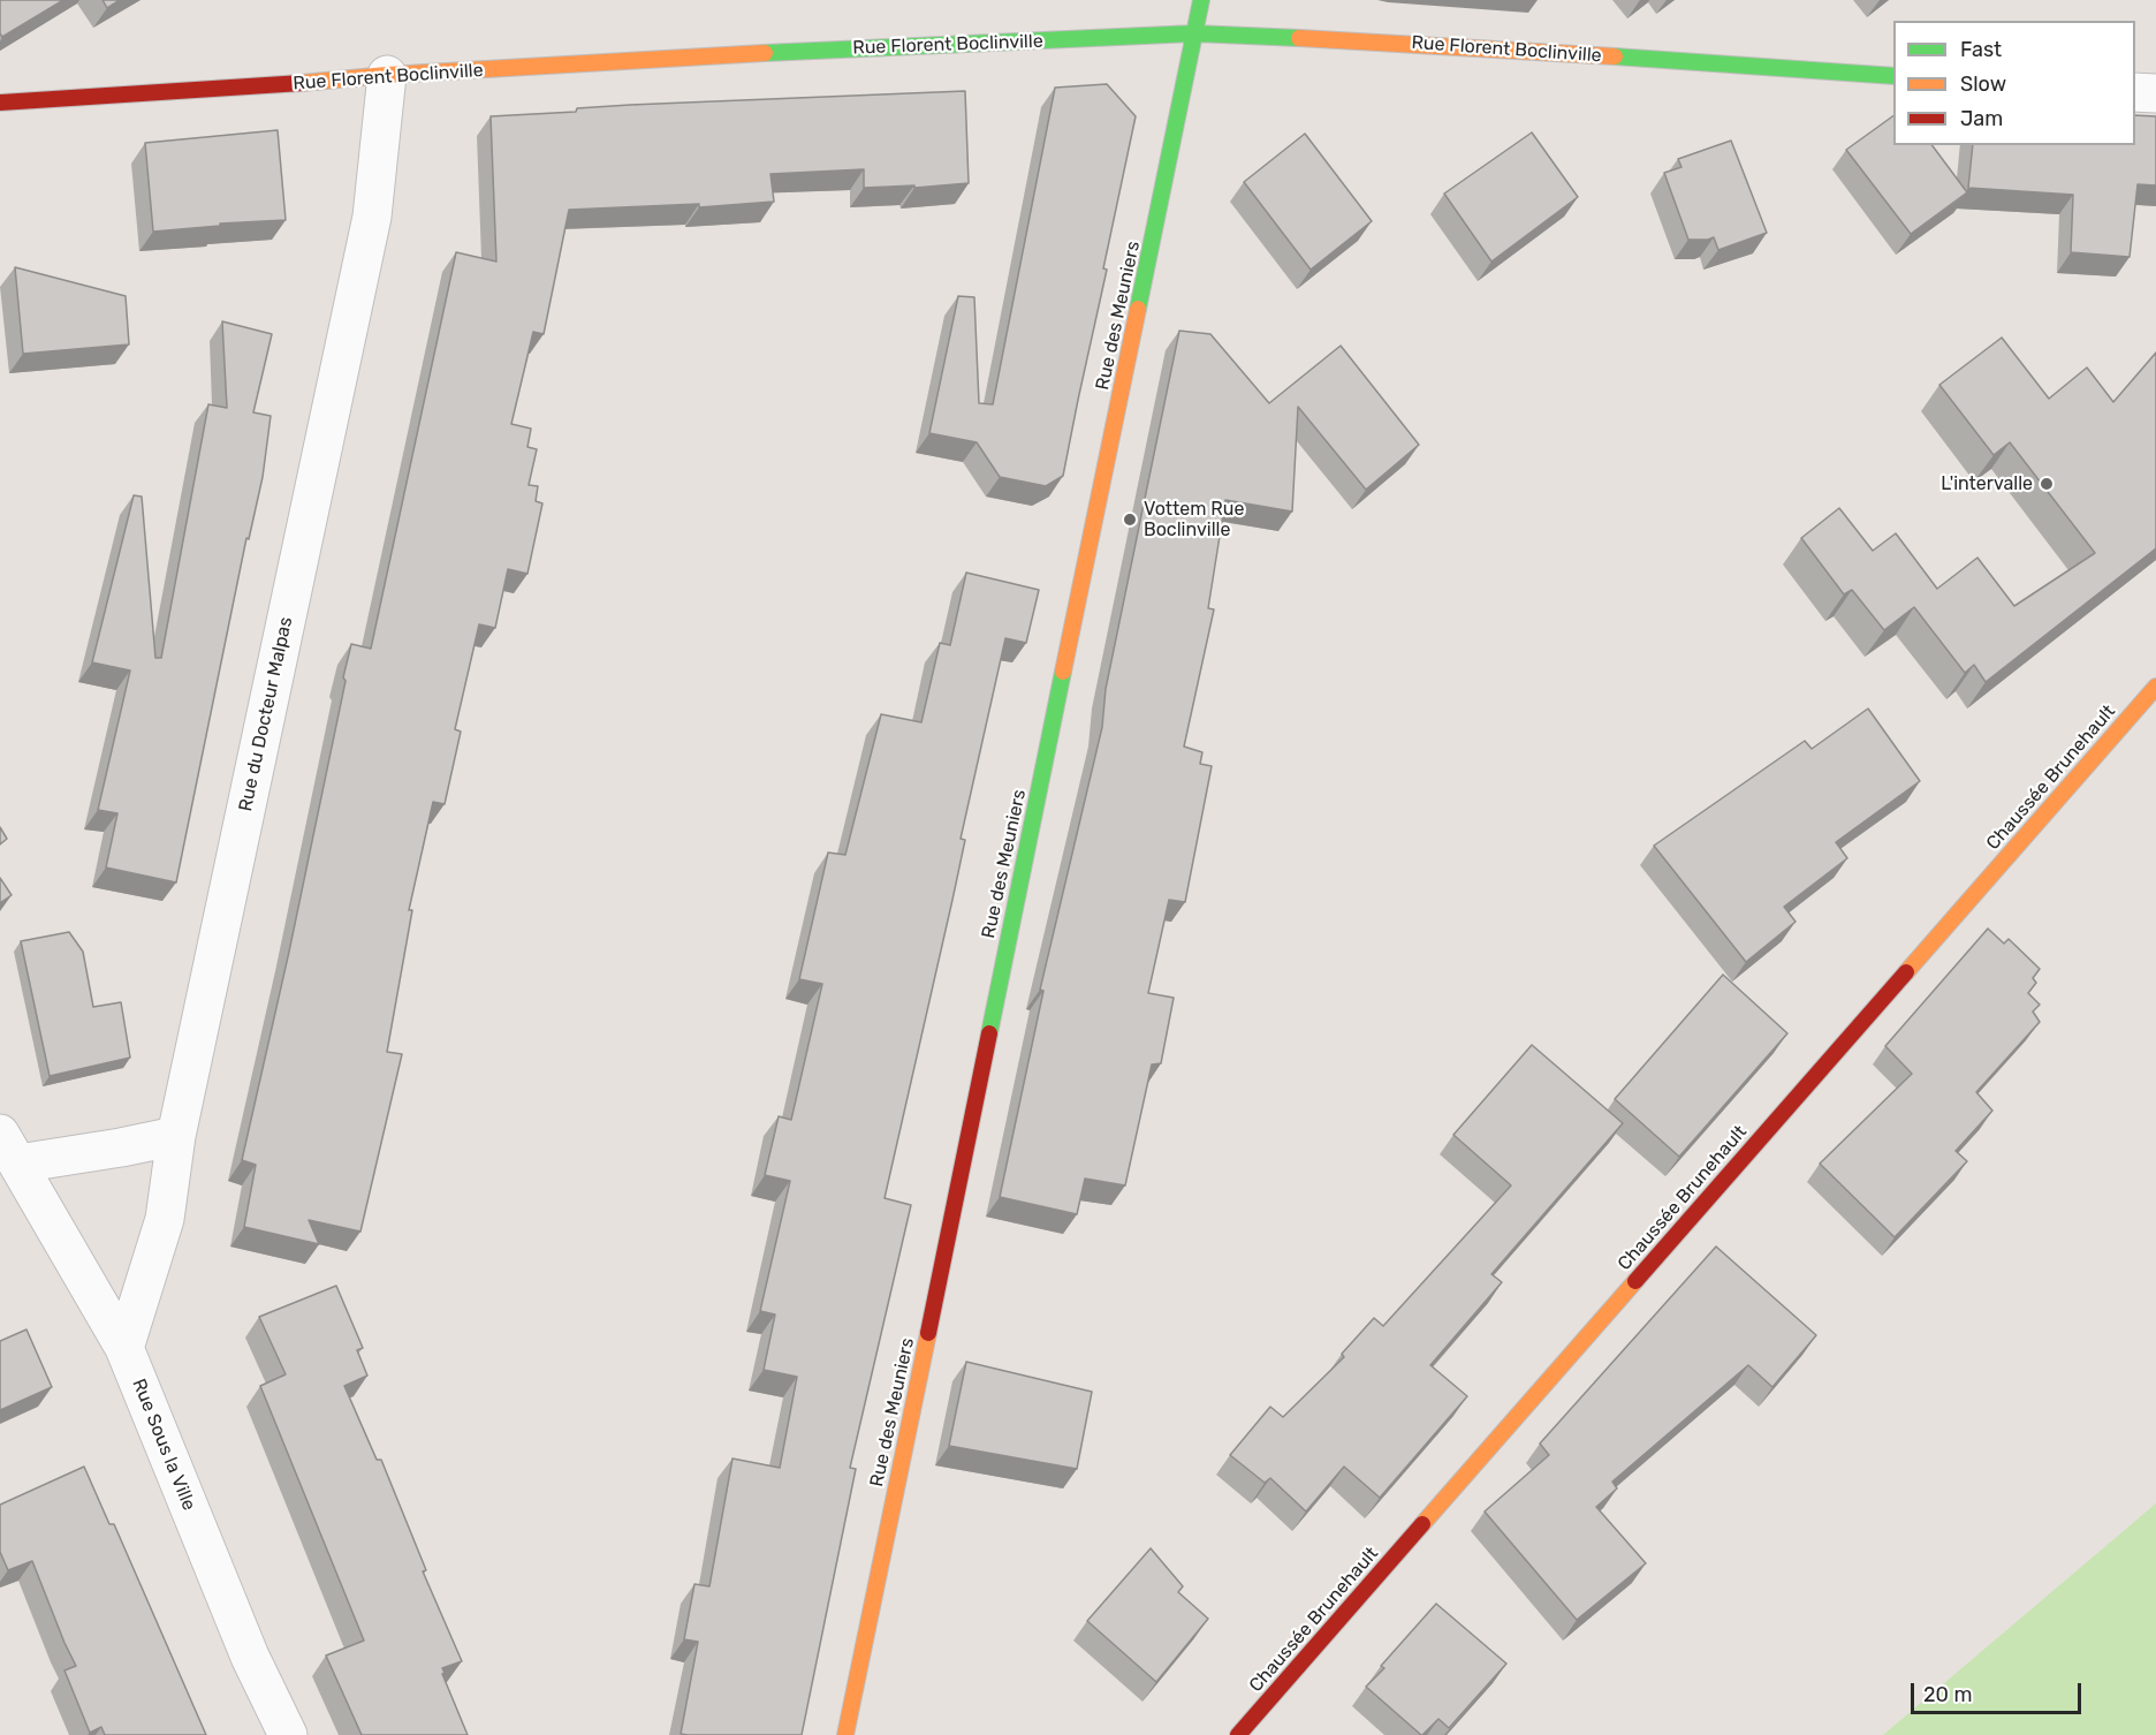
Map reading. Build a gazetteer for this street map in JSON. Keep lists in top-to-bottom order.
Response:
{
  "streets": {
    "street": [
      "Rue Florent Boclinville",
      "Rue des Meuniers",
      "Rue du Docteur Malpas",
      "Chaussée Brunehault",
      "Rue Sous la Ville"
    ]
  },
  "crossings": [
    ["Rue Florent Boclinville", "Rue des Meuniers"],
    ["Rue Florent Boclinville", "Rue du Docteur Malpas"],
    ["Rue du Docteur Malpas", "Rue Sous la Ville"]
  ],
  "places": ["L'intervalle", "Vottem Rue Boclinville"],
  "legend": ["Fast", "Slow", "Jam"],
  "scale_bar": "20 m"
}
